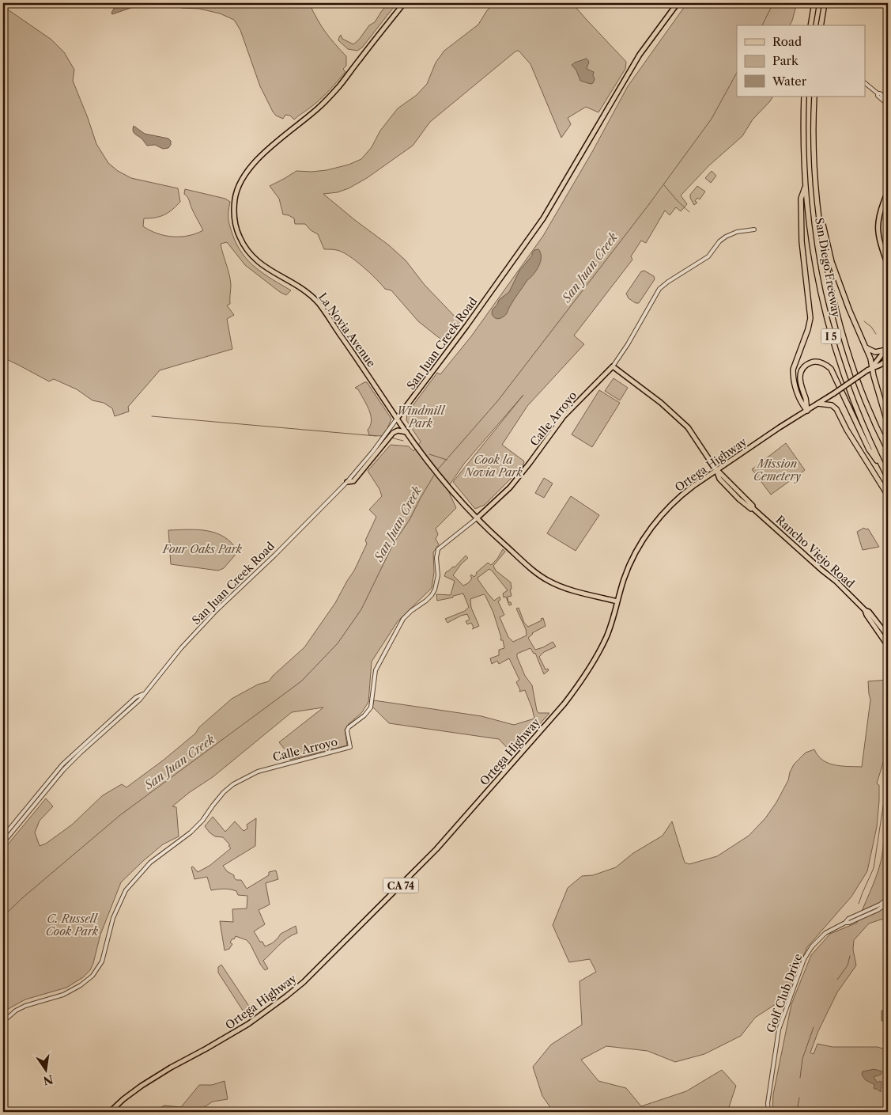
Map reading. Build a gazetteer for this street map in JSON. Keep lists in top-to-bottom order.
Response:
{
  "streets": {
    "highway": ["San Diego Freeway", "I 5"],
    "main road": [
      "La Novia Avenue",
      "San Juan Creek Road",
      "Calle Arroyo",
      "Ortega Highway",
      "Rancho Viejo Road",
      "CA 74"
    ],
    "street": ["Golf Club Drive"]
  },
  "crossings": [
    ["La Novia Avenue", "San Juan Creek Road"],
    ["La Novia Avenue", "Calle Arroyo"],
    ["La Novia Avenue", "Ortega Highway"],
    ["Calle Arroyo", "Rancho Viejo Road"],
    ["Ortega Highway", "Rancho Viejo Road"]
  ],
  "water": ["San Juan Creek"],
  "parks": [
    "Windmill Park",
    "Cook la Novia Park",
    "Mission Cemetery",
    "Four Oaks Park",
    "C. Russell Cook Park"
  ],
  "legend": ["Road", "Park", "Water"],
  "north": "bottom"
}
